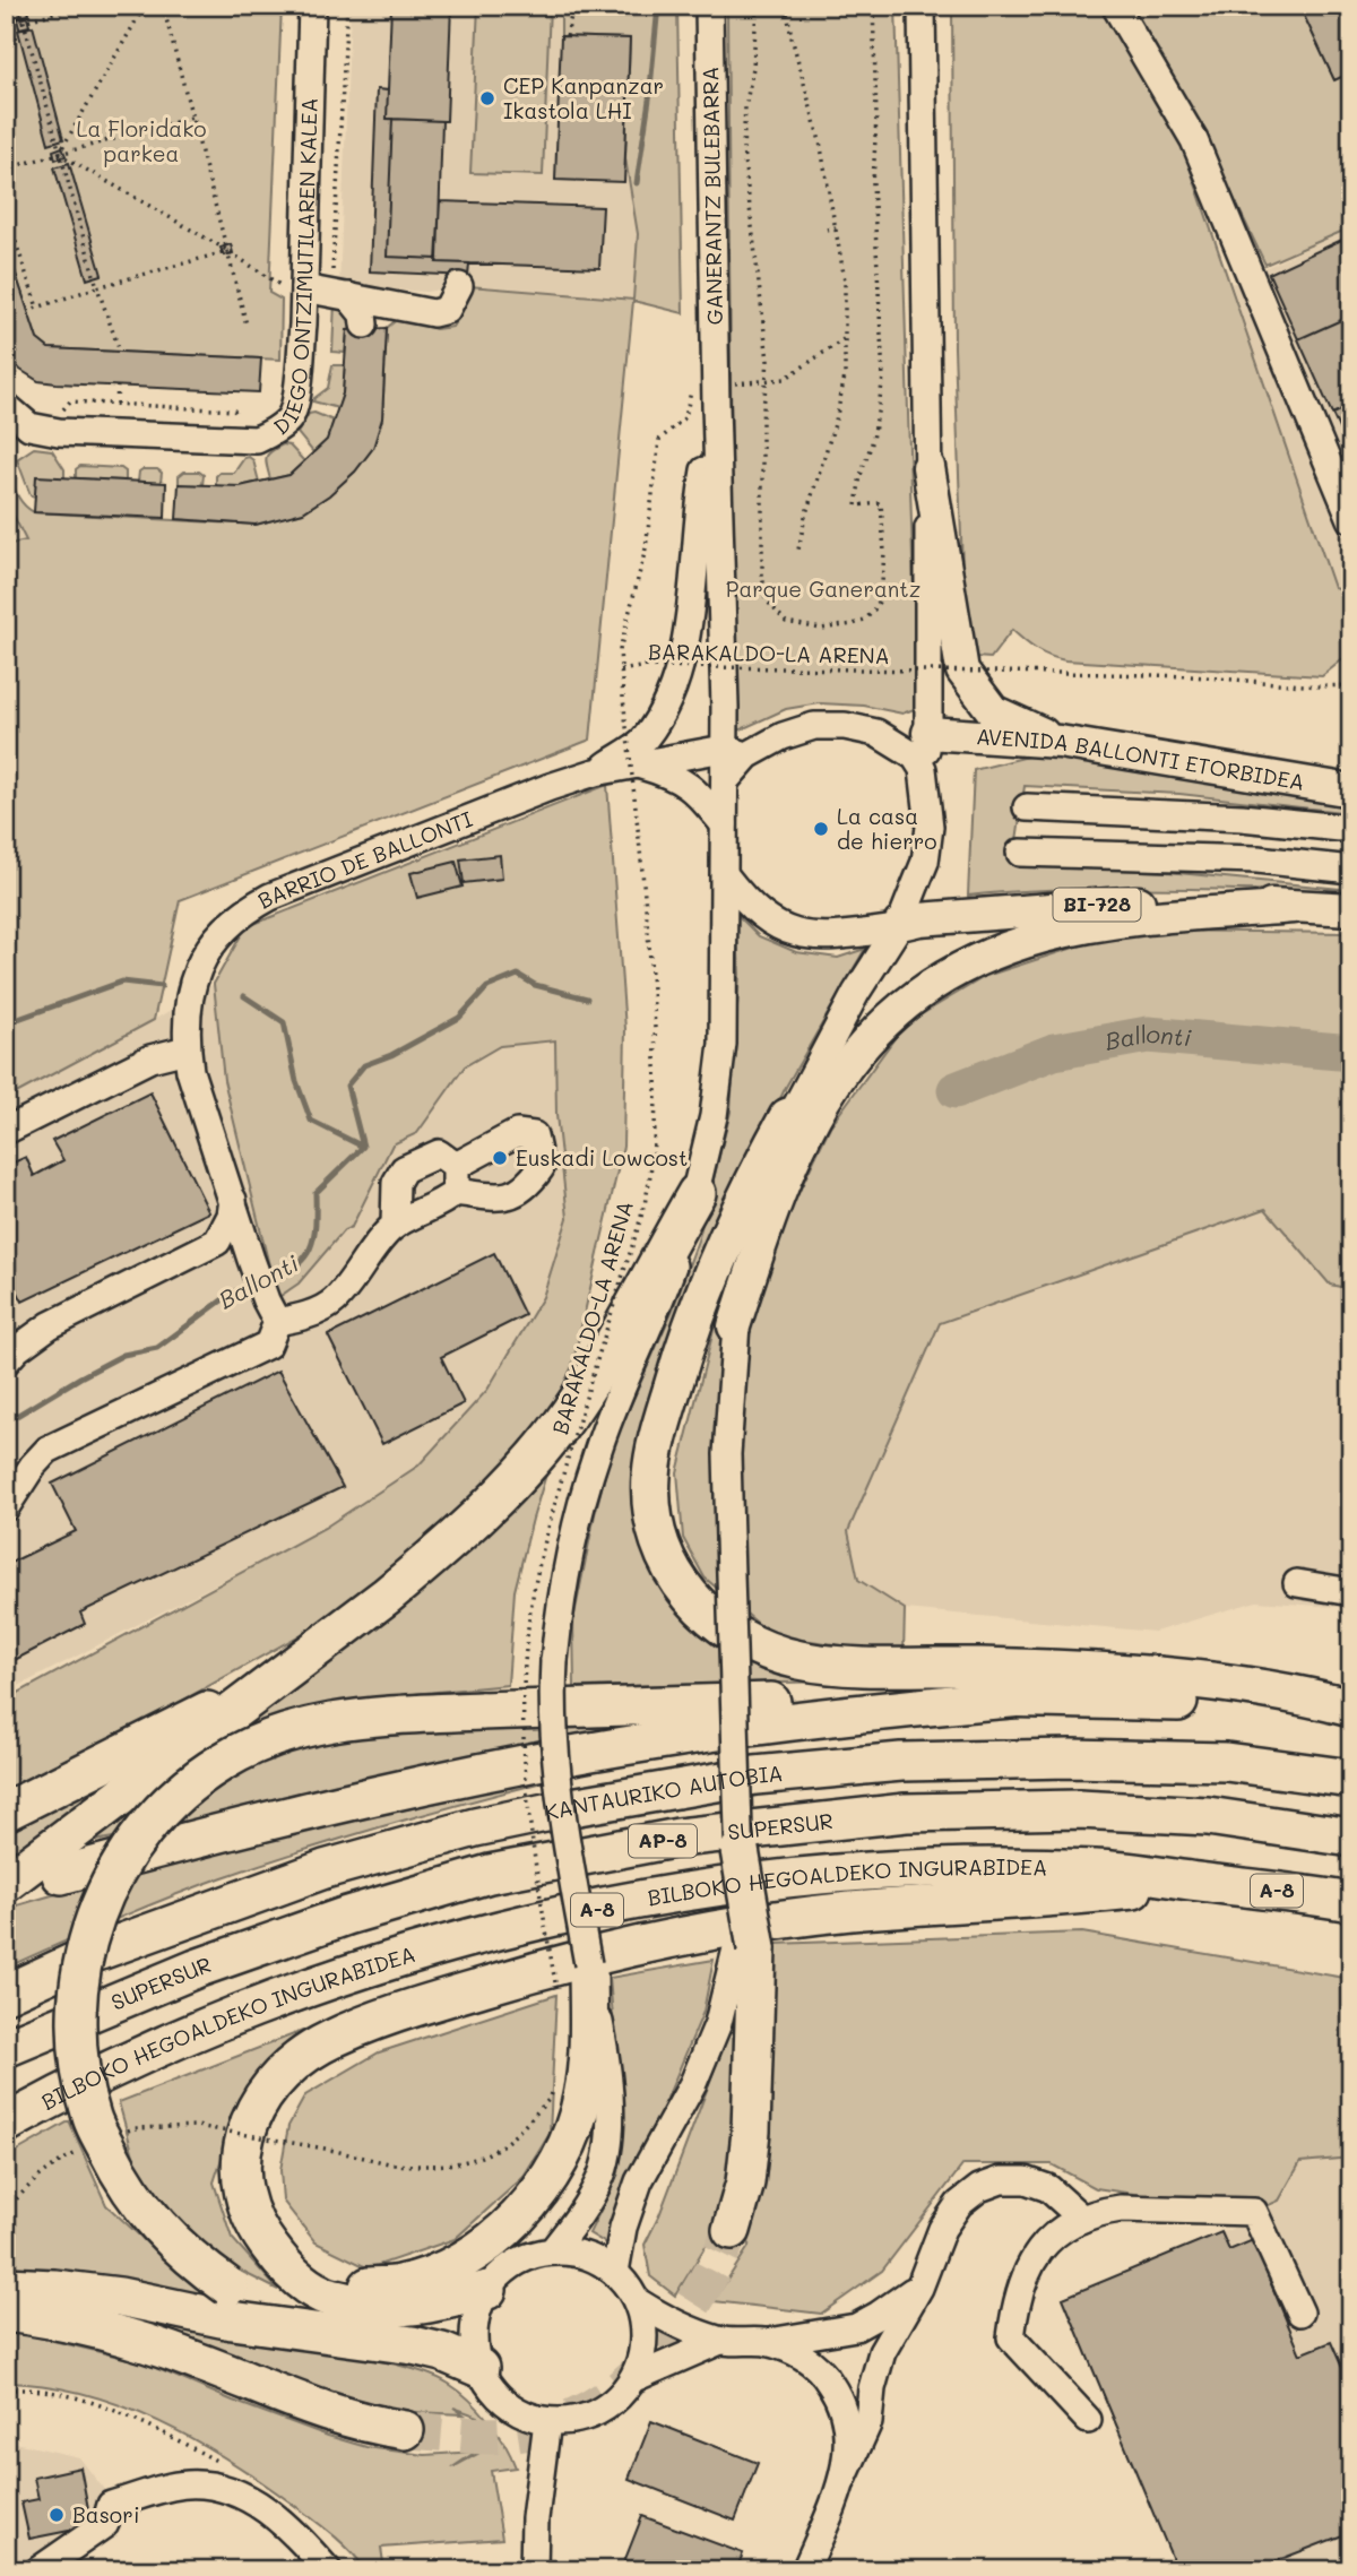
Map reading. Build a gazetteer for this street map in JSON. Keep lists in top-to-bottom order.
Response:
{
  "streets": {
    "highway": [
      "KANTAURIKO AUTOBIA",
      "SUPERSUR",
      "AP-8",
      "BILBOKO HEGOALDEKO INGURABIDEA",
      "A-8"
    ],
    "main road": ["AVENIDA BALLONTI ETORBIDEA", "BI-728"],
    "street": ["GANERANTZ BULEBARRA", "DIEGO ONTZIMUTILAREN KALEA", "BARRIO DE BALLONTI"],
    "path": ["BARAKALDO-LA ARENA"]
  },
  "crossings": [
    ["BARRIO DE BALLONTI", "BI-728"]
  ],
  "water": ["Ballonti"],
  "parks": ["La Floridako parkea", "Parque Ganerantz"],
  "places": [
    "CEP Kanpanzar Ikastola LHI",
    "La casa de hierro",
    "Euskadi Lowcost",
    "Basori"
  ]
}
